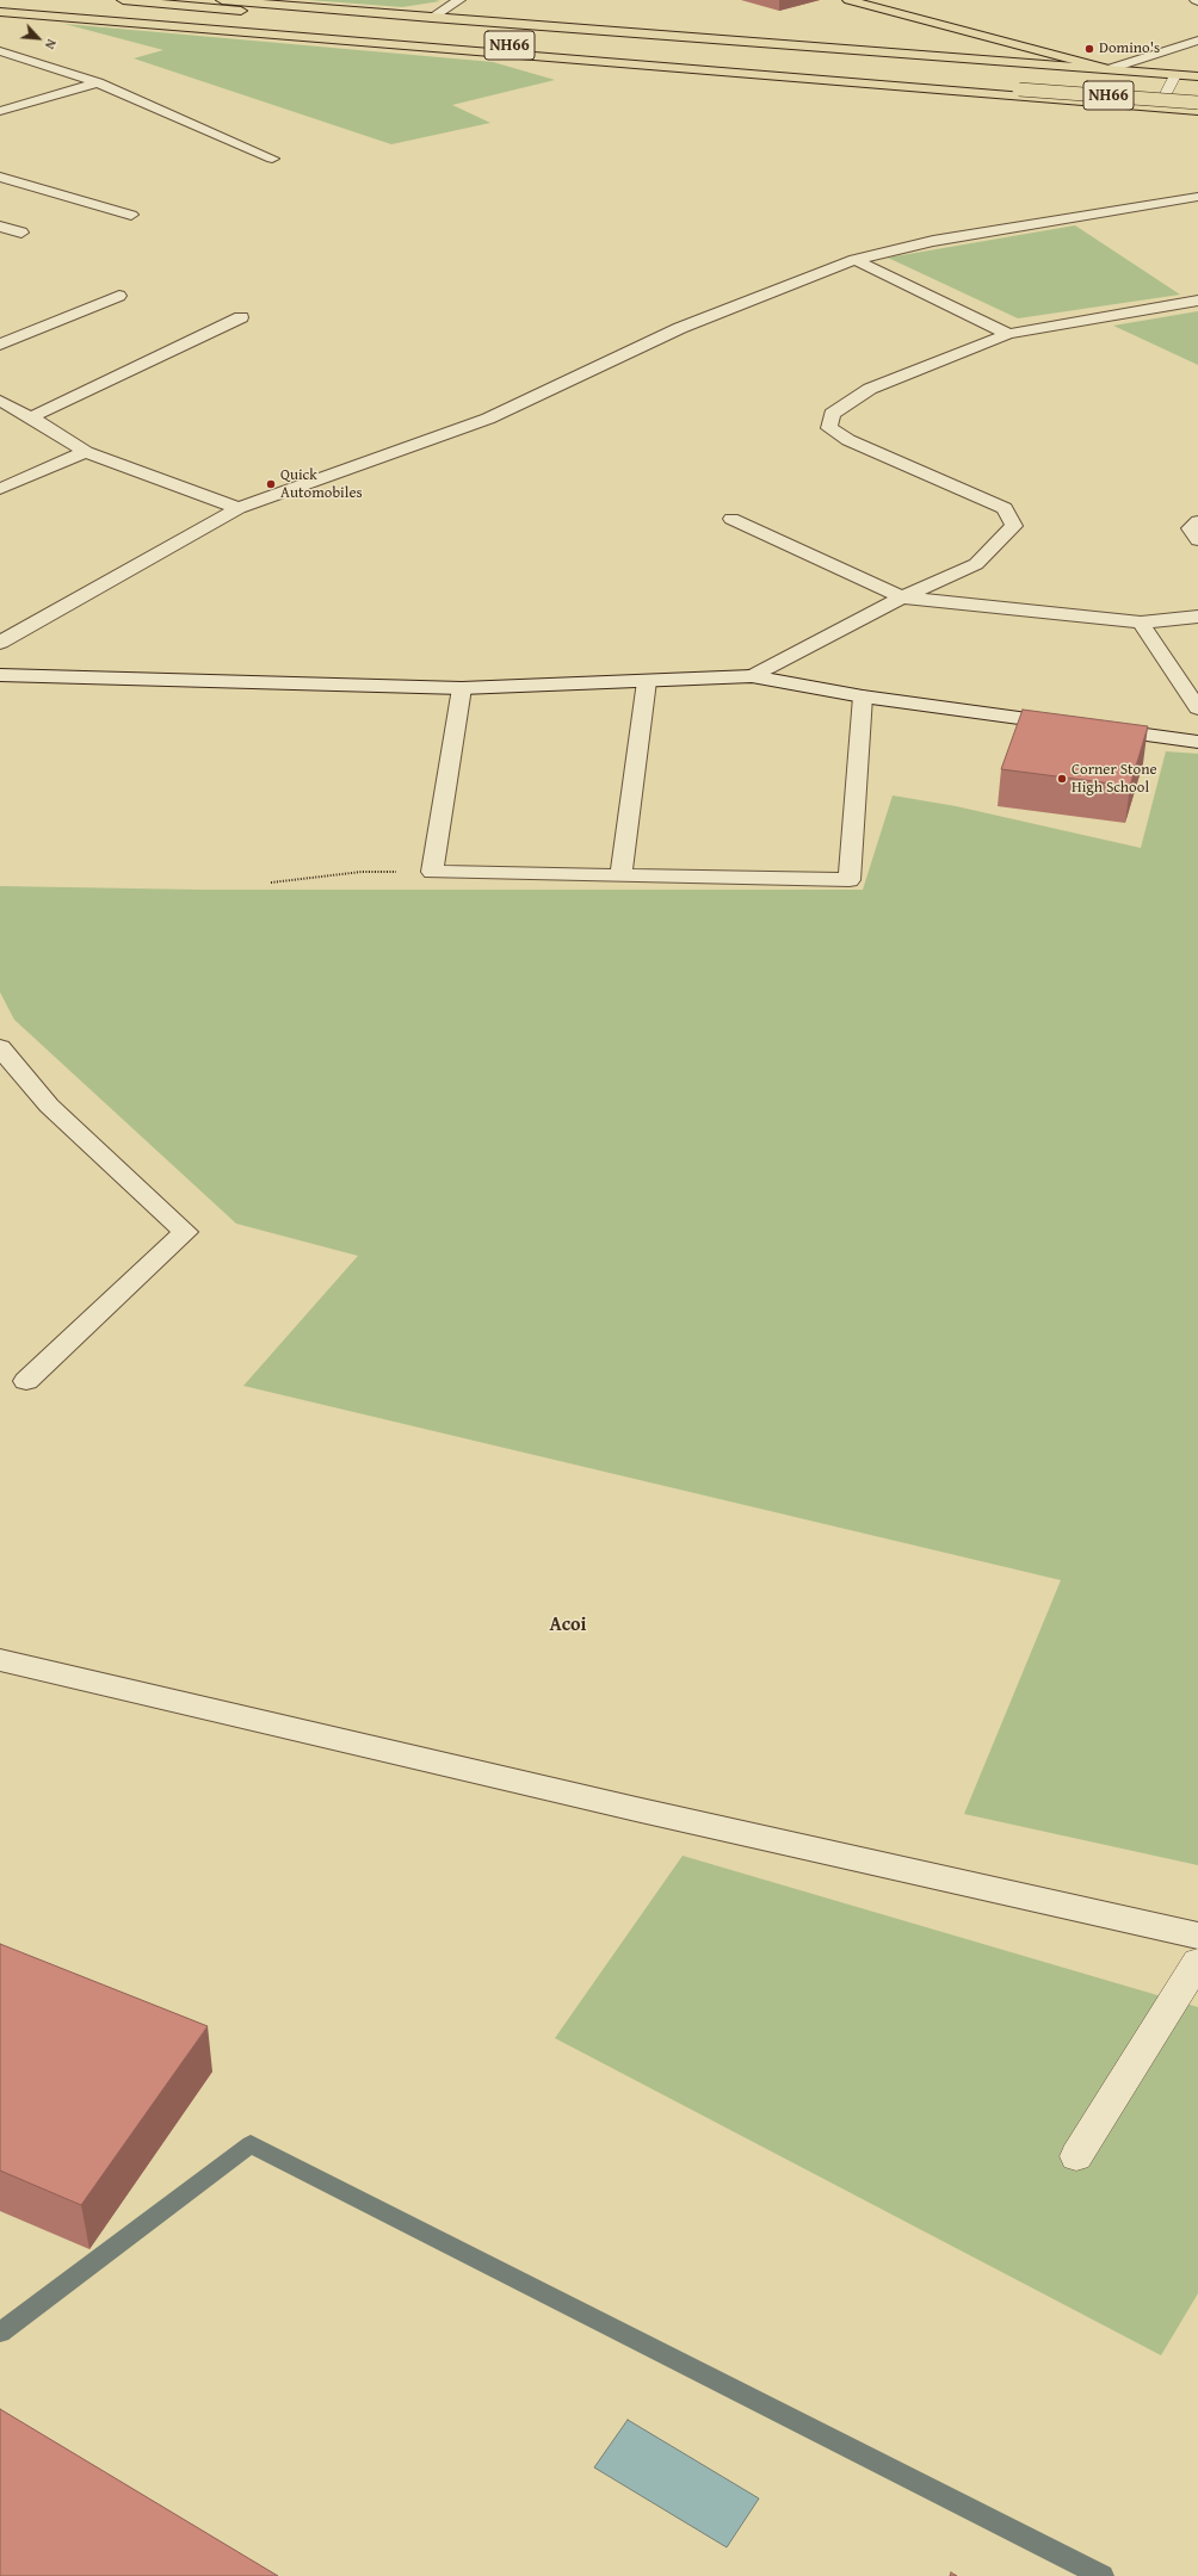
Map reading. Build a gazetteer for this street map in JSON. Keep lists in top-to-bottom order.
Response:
{
  "streets": {
    "main road": ["NH66"]
  },
  "districts": ["Acoi"],
  "places": ["Domino's", "Quick Automobiles", "Corner Stone High School"],
  "north": "bottom right"
}
